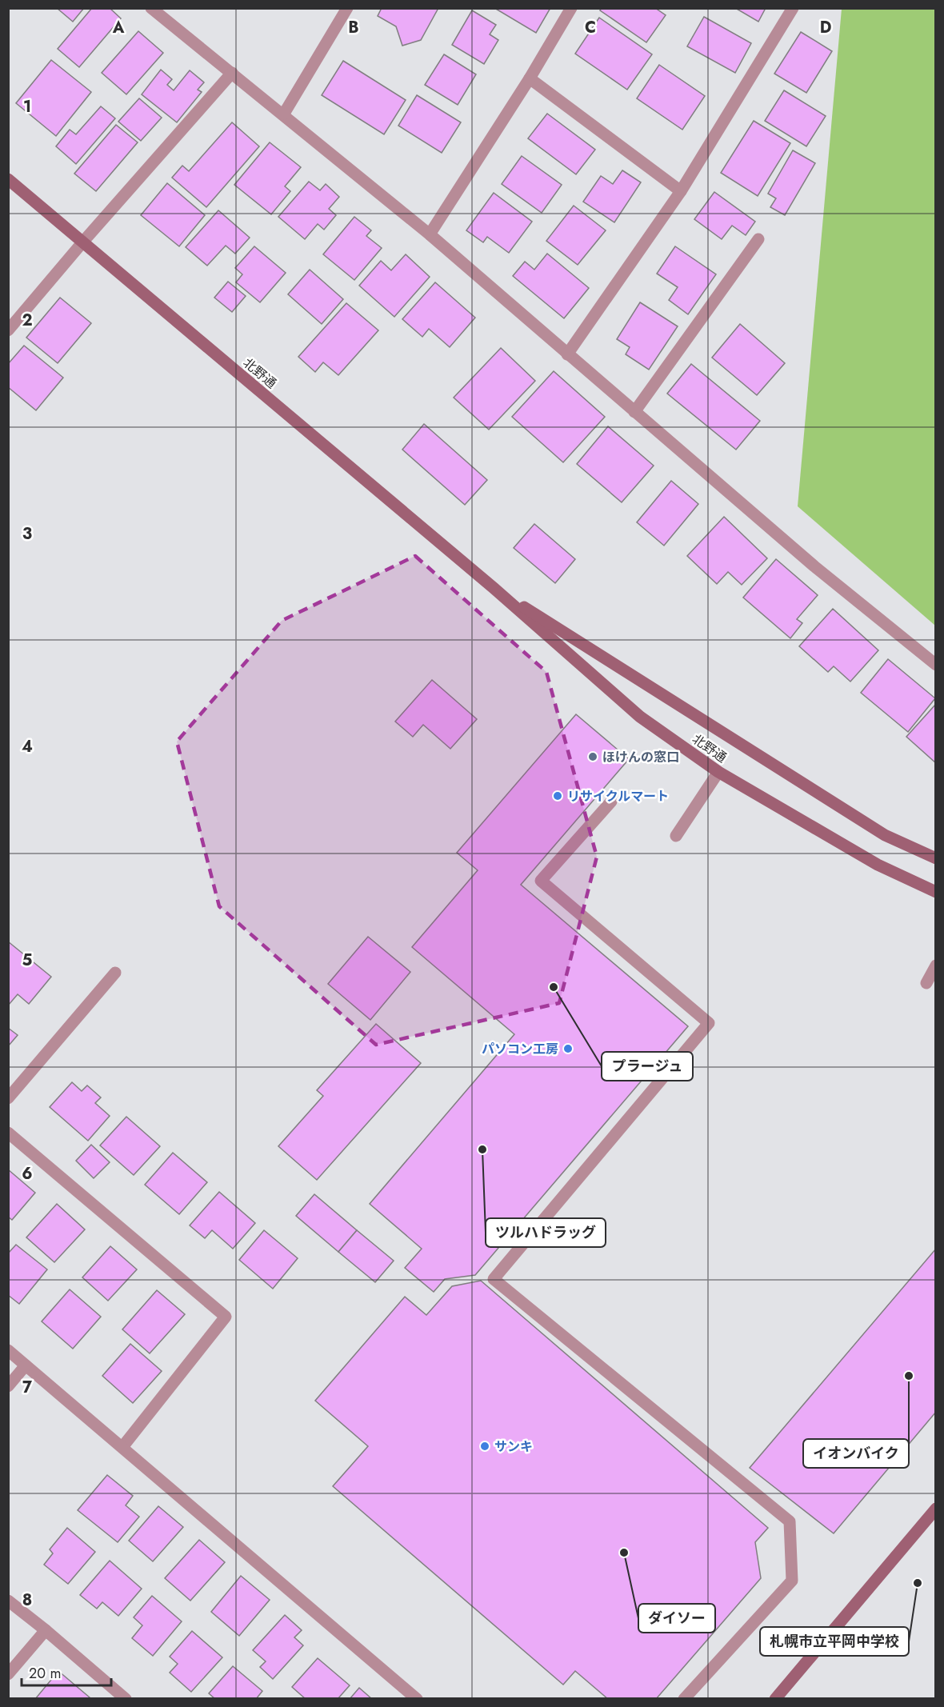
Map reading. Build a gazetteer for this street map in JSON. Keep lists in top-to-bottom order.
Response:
{
  "streets": {
    "street": ["北野通"]
  },
  "places": [
    "ほけんの窓口",
    "リサイクルマート",
    "プラージュ",
    "パソコン工房",
    "ツルハドラッグ",
    "イオンバイク",
    "サンキ",
    "ダイソー",
    "札幌市立平岡中学校"
  ],
  "scale_bar": "20 m",
  "grid": {
    "columns": [
      "A",
      "B",
      "C",
      "D"
    ],
    "rows": [
      "1",
      "2",
      "3",
      "4",
      "5",
      "6",
      "7",
      "8"
    ]
  }
}
